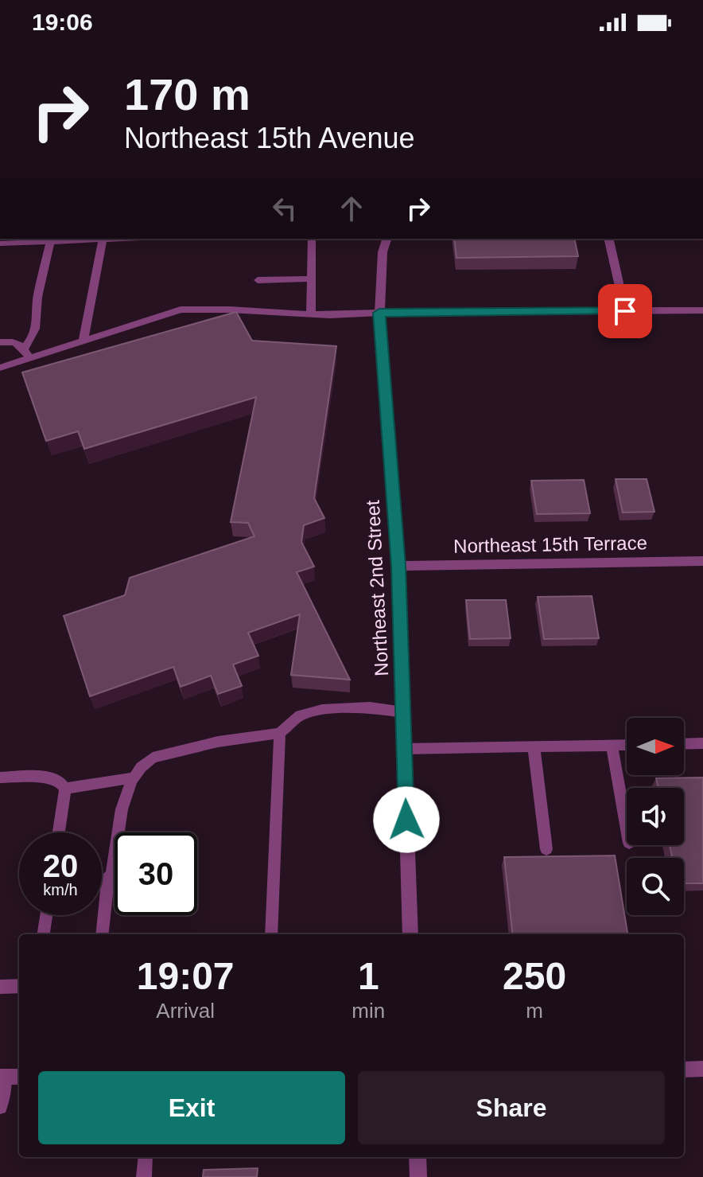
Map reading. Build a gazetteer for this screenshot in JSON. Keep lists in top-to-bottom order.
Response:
{
  "streets": {
    "street": ["Northeast 15th Terrace", "Northeast 2nd Street"]
  },
  "crossings": [
    ["Northeast 15th Terrace", "Northeast 2nd Street"]
  ],
  "north": "right",
  "page": {
    "status": "19:06",
    "turn": ["170 m", "Northeast 15th Avenue"],
    "speed": "20 km/h",
    "limit": "30",
    "eta": [
      "19:07",
      "Arrival",
      "1",
      "min",
      "250",
      "m"
    ],
    "buttons": ["Exit", "Share"]
  }
}
